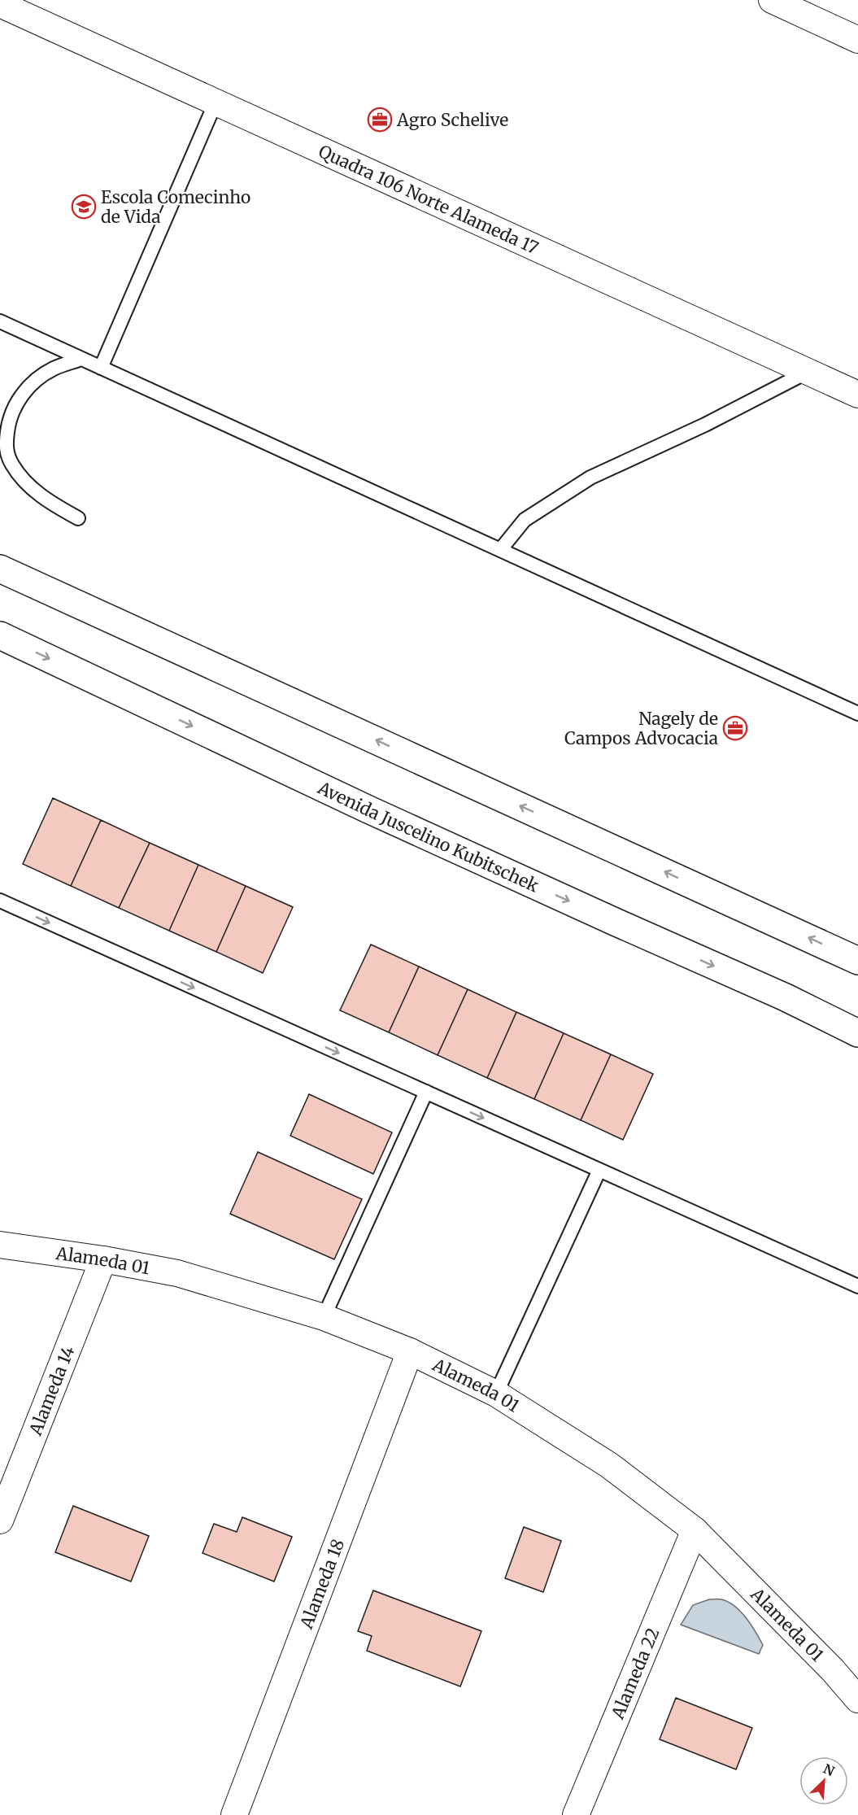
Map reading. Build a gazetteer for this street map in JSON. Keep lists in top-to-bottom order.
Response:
{
  "streets": {
    "main road": ["Avenida Juscelino Kubitschek"],
    "street": [
      "Quadra 106 Norte Alameda 17",
      "Alameda 01",
      "Alameda 14",
      "Alameda 18",
      "Alameda 22"
    ]
  },
  "crossings": [
    ["Alameda 01", "Alameda 14"],
    ["Alameda 01", "Alameda 18"],
    ["Alameda 01", "Alameda 22"]
  ],
  "places": {
    "office": ["Agro Schelive", "Nagely de Campos Advocacia"],
    "school or university": ["Escola Comecinho de Vida"]
  },
  "north": "top right"
}
